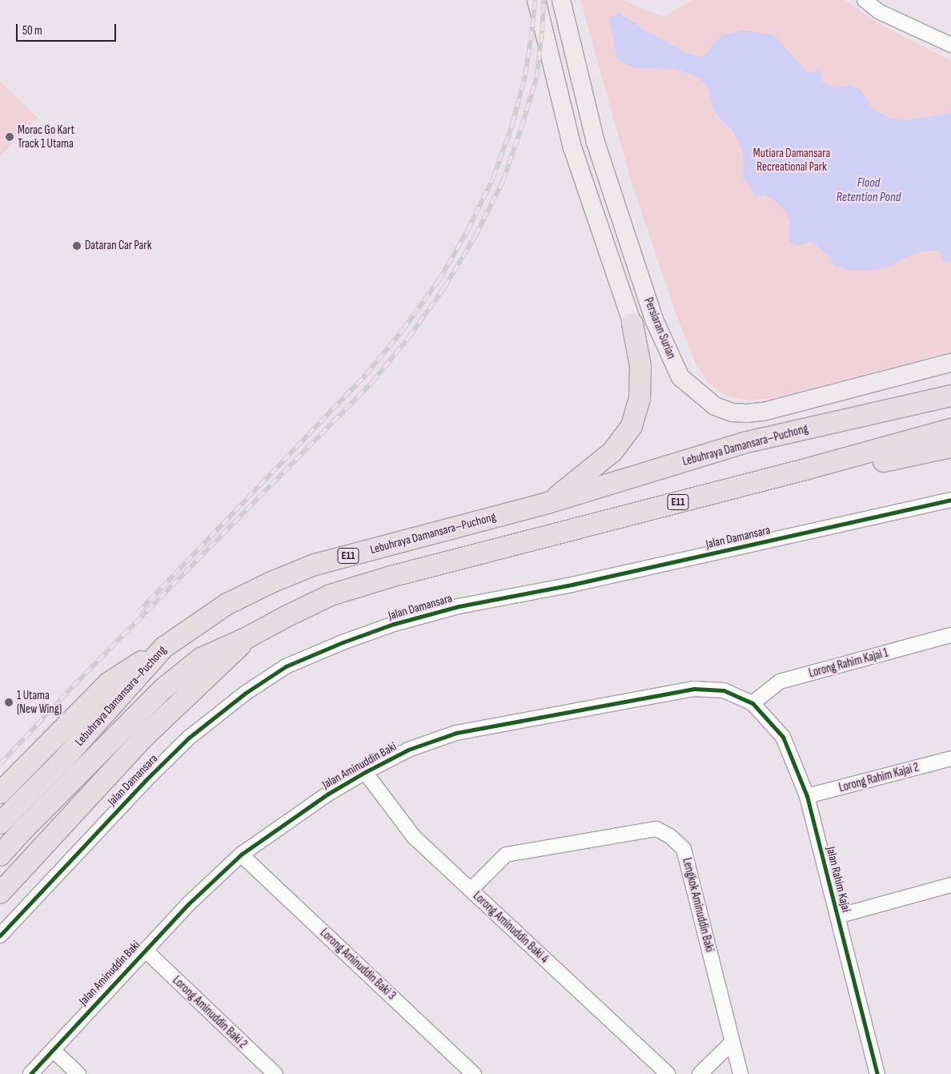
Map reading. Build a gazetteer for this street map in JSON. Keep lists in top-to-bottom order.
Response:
{
  "streets": {
    "highway": ["Lebuhraya Damansara–Puchong", "E11"],
    "main road": ["Persiaran Surian"],
    "street": [
      "Jalan Damansara",
      "Lorong Rahim Kajai 1",
      "Jalan Aminuddin Baki",
      "Lorong Rahim Kajai 2",
      "Jalan Rahim Kajai",
      "Lengkok Aminuddin Baki",
      "Lorong Aminuddin Baki 4",
      "Lorong Aminuddin Baki 3",
      "Lorong Aminuddin Baki 2"
    ]
  },
  "crossings": [
    ["Lorong Rahim Kajai 1", "Jalan Aminuddin Baki"],
    ["Lorong Rahim Kajai 1", "Jalan Rahim Kajai"],
    ["Jalan Aminuddin Baki", "Jalan Rahim Kajai"],
    ["Jalan Aminuddin Baki", "Lorong Aminuddin Baki 4"],
    ["Jalan Aminuddin Baki", "Lorong Aminuddin Baki 3"],
    ["Jalan Aminuddin Baki", "Lorong Aminuddin Baki 2"],
    ["Lorong Rahim Kajai 2", "Jalan Rahim Kajai"],
    ["Lengkok Aminuddin Baki", "Lorong Aminuddin Baki 4"]
  ],
  "water": ["Flood Retention Pond"],
  "parks": ["Mutiara Damansara Recreational Park"],
  "places": ["Morac Go Kart Track 1 Utama", "Dataran Car Park", "1 Utama (New Wing)"],
  "scale_bar": "50 m"
}
